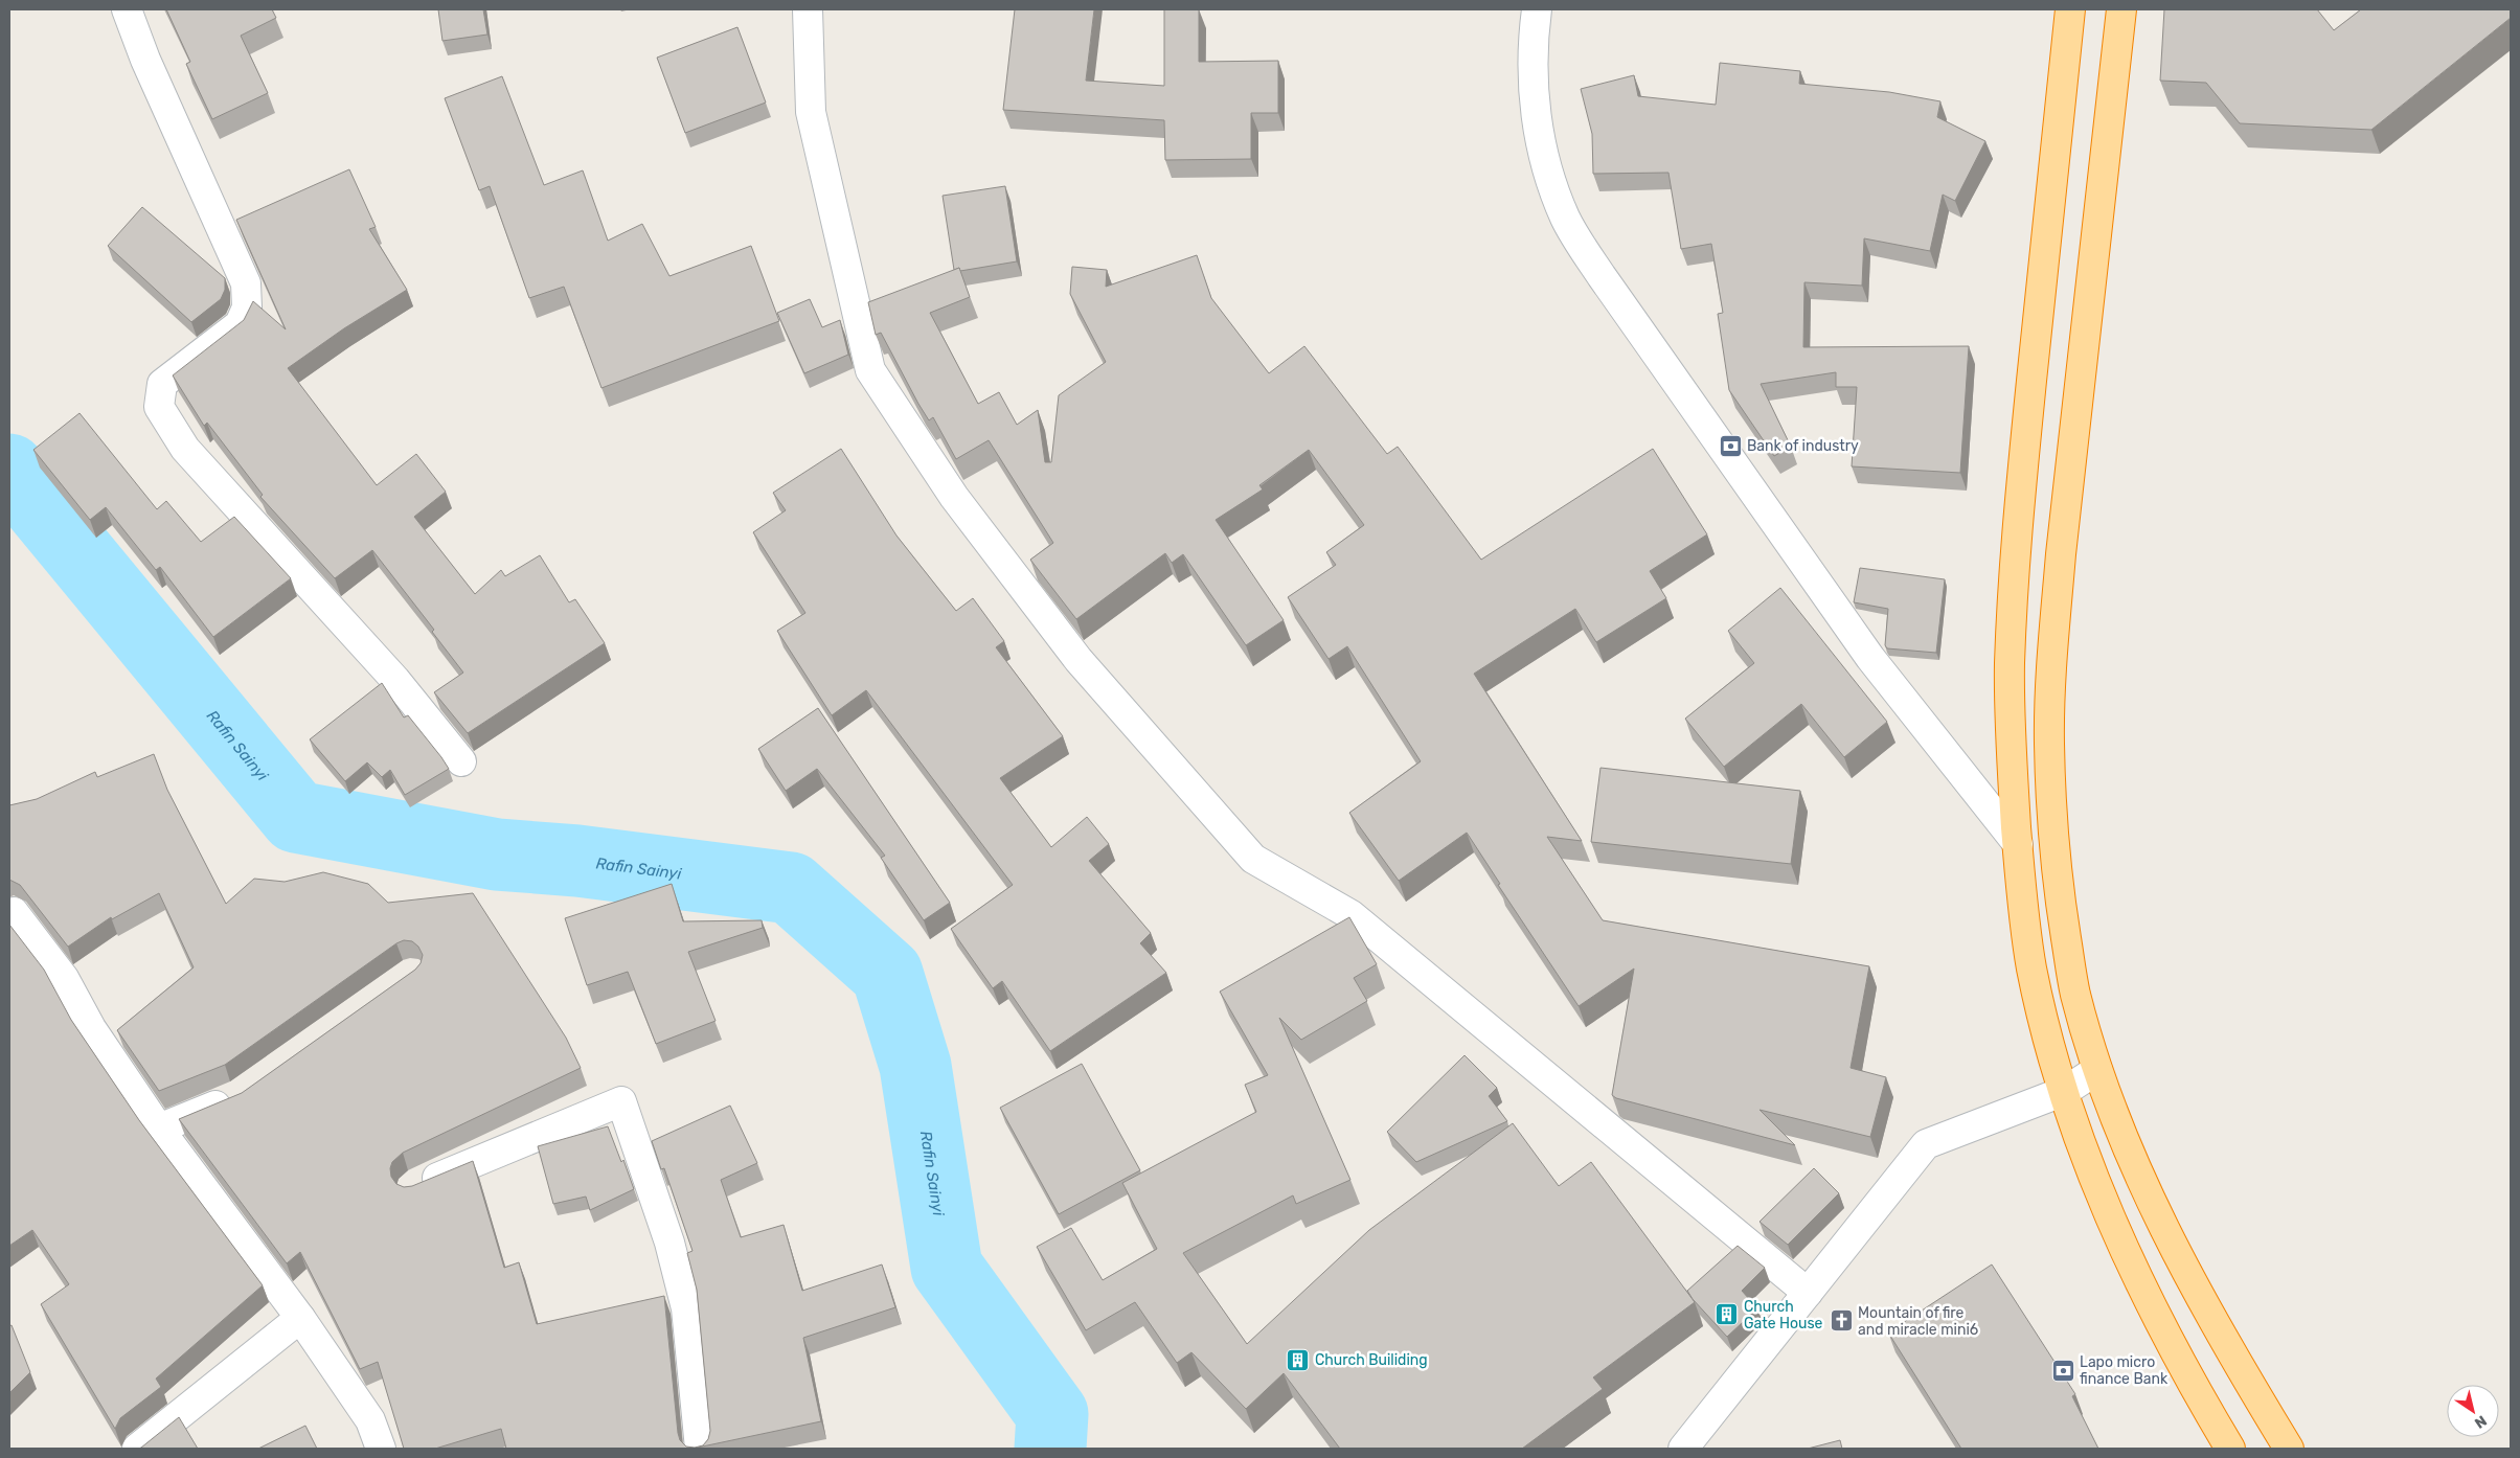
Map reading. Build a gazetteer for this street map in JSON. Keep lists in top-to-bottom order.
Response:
{
  "water": ["Rafin Sainyi"],
  "places": {
    "bank": ["Bank of industry", "Lapo micro finance Bank"],
    "building": ["Church Gate House", "Church Builiding"],
    "church": ["Mountain of fire and miracle mini6"]
  },
  "north": "bottom right"
}
